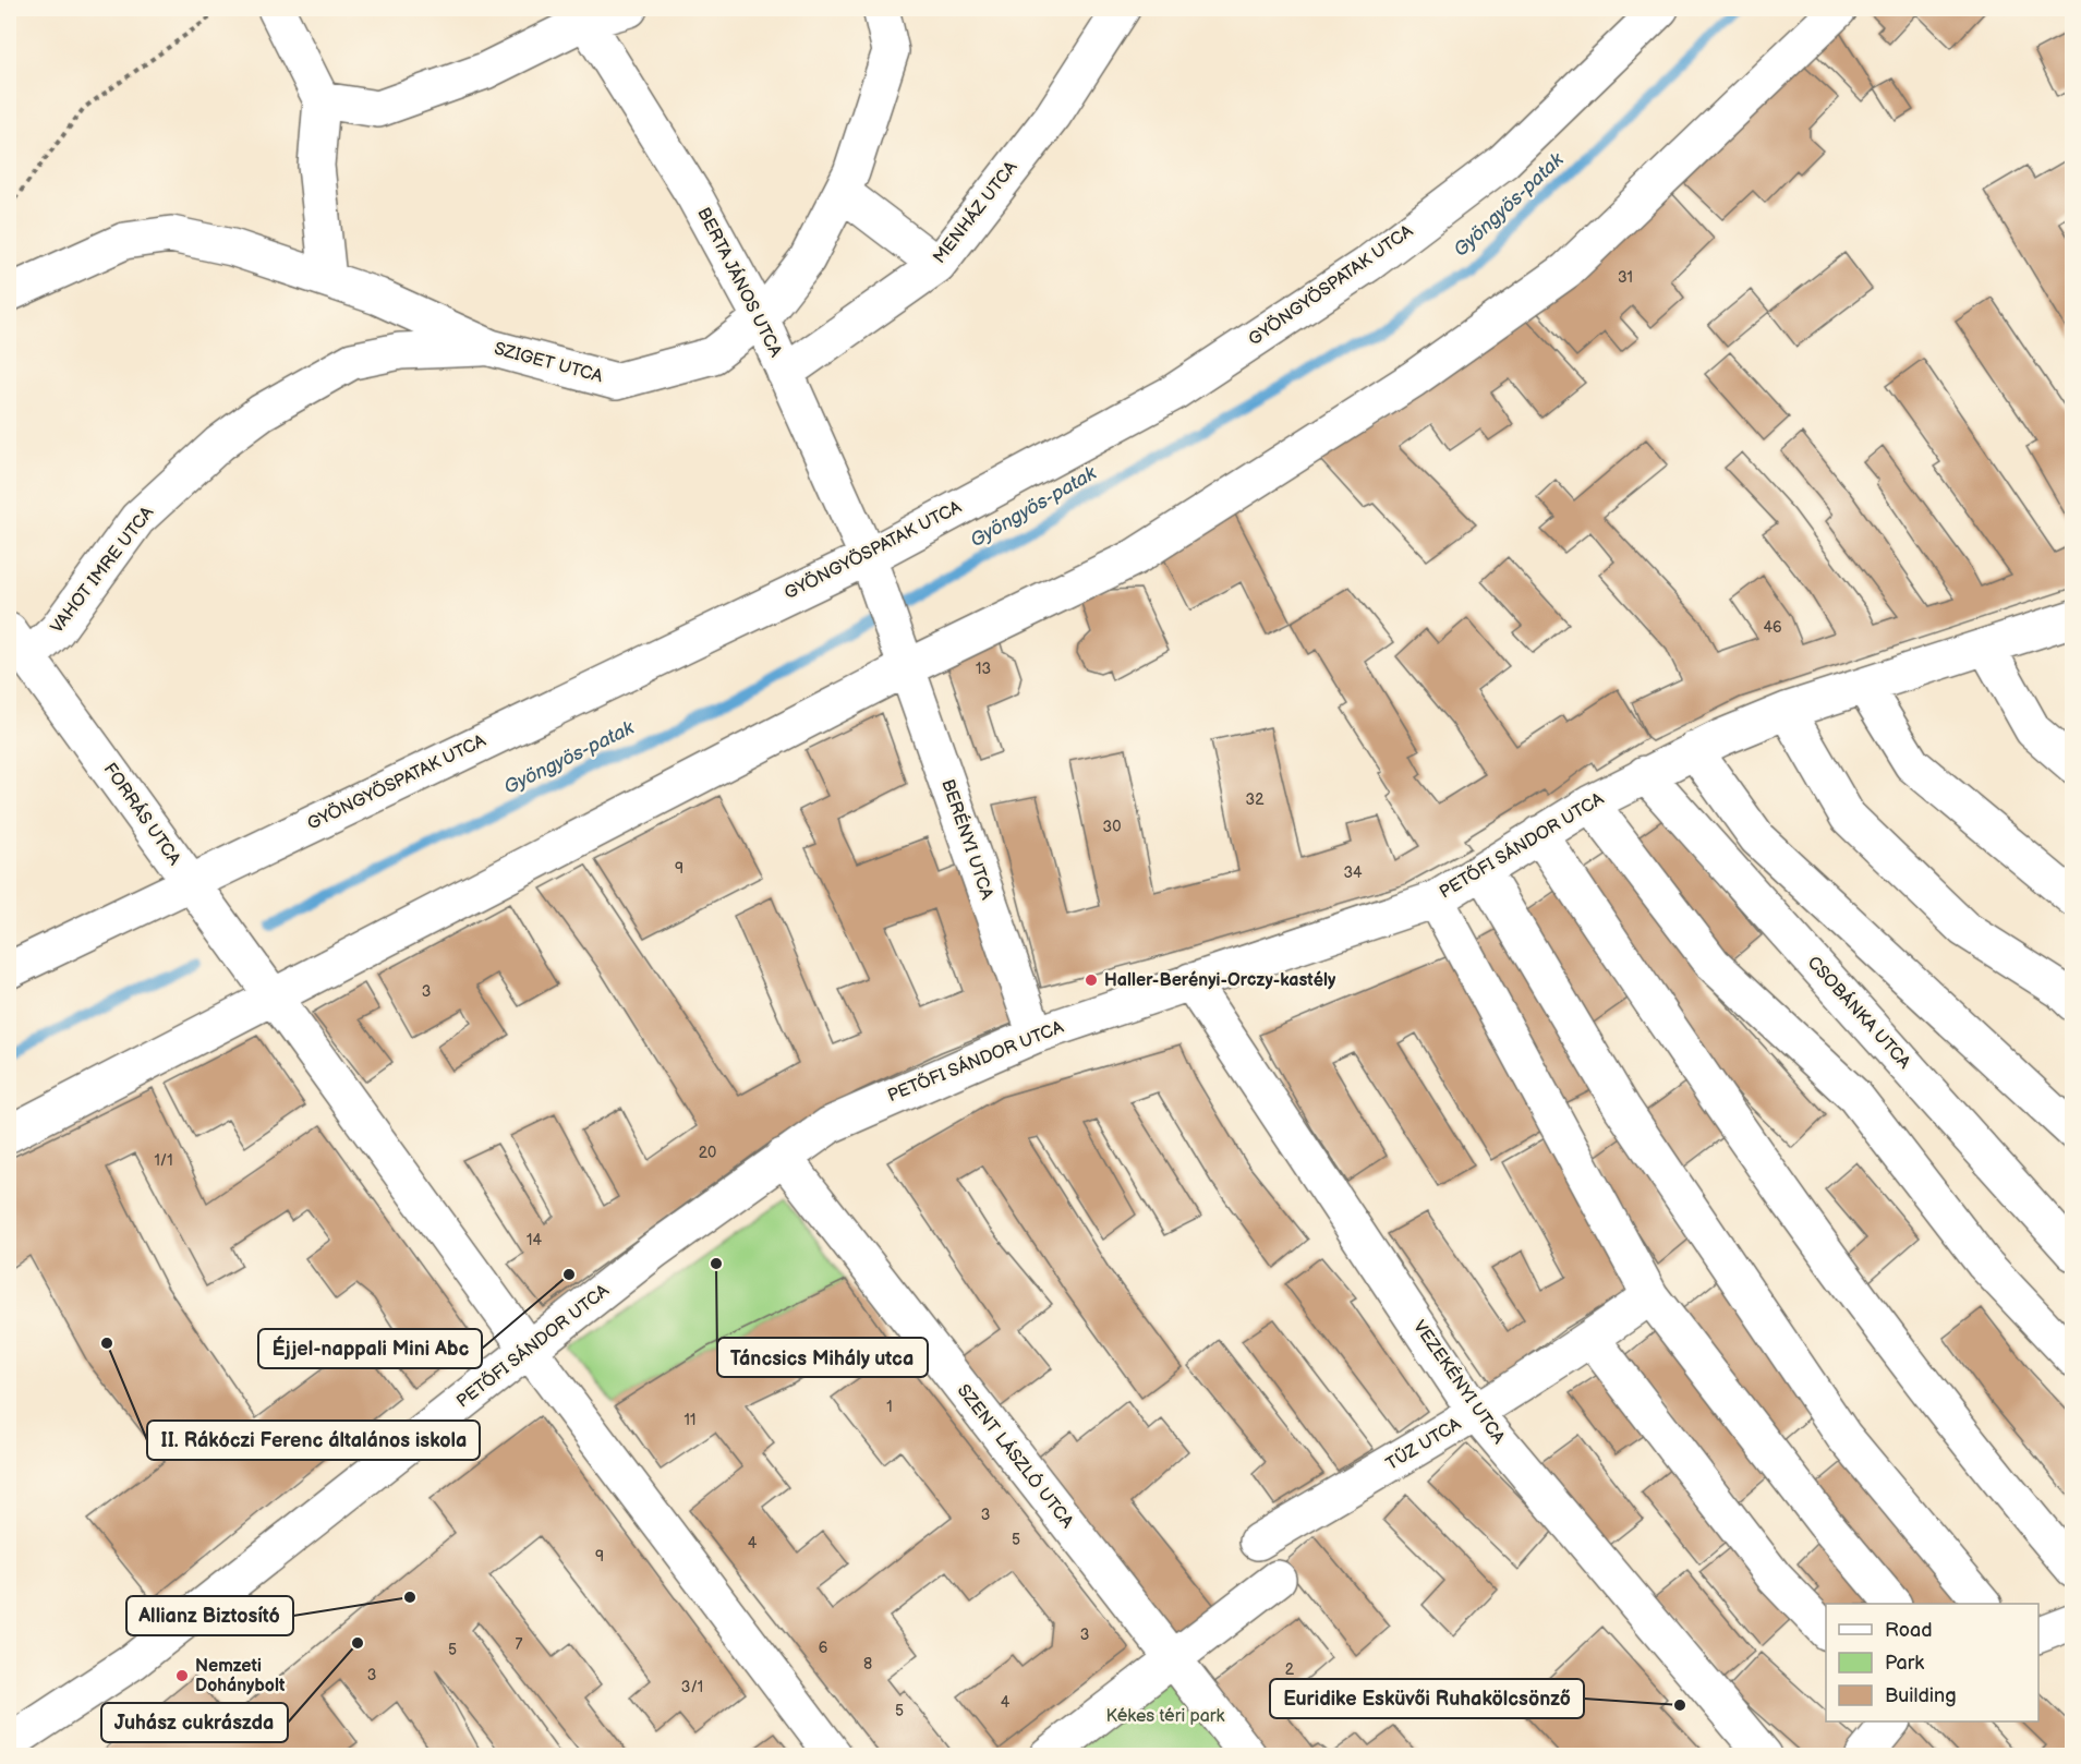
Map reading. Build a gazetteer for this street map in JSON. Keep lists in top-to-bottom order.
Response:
{
  "streets": {
    "street": [
      "MENHÁZ UTCA",
      "BERTA JÁNOS UTCA",
      "GYÖNGYÖSPATAK UTCA",
      "SZIGET UTCA",
      "VAHOT IMRE UTCA",
      "FORRÁS UTCA",
      "BERÉNYI UTCA",
      "PETŐFI SÁNDOR UTCA",
      "CSOBÁNKA UTCA",
      "VEZEKÉNYI UTCA",
      "TŰZ UTCA",
      "SZENT LÁSZLÓ UTCA"
    ]
  },
  "crossings": [
    ["MENHÁZ UTCA", "BERTA JÁNOS UTCA"],
    ["BERTA JÁNOS UTCA", "GYÖNGYÖSPATAK UTCA"],
    ["BERTA JÁNOS UTCA", "SZIGET UTCA"],
    ["BERTA JÁNOS UTCA", "BERÉNYI UTCA"],
    ["GYÖNGYÖSPATAK UTCA", "FORRÁS UTCA"],
    ["SZIGET UTCA", "VAHOT IMRE UTCA"],
    ["VAHOT IMRE UTCA", "FORRÁS UTCA"],
    ["FORRÁS UTCA", "PETŐFI SÁNDOR UTCA"],
    ["BERÉNYI UTCA", "PETŐFI SÁNDOR UTCA"],
    ["PETŐFI SÁNDOR UTCA", "CSOBÁNKA UTCA"],
    ["PETŐFI SÁNDOR UTCA", "VEZEKÉNYI UTCA"],
    ["PETŐFI SÁNDOR UTCA", "SZENT LÁSZLÓ UTCA"],
    ["VEZEKÉNYI UTCA", "TŰZ UTCA"]
  ],
  "water": ["Gyöngyös-patak"],
  "parks": ["Kékes téri park"],
  "places": [
    "Haller-Berényi-Orczy-kastély",
    "Táncsics Mihály utca",
    "Éjjel-nappali Mini Abc",
    "II. Rákóczi Ferenc általános iskola",
    "Allianz Biztosító",
    "Juhász cukrászda",
    "Nemzeti Dohánybolt",
    "Euridike Esküvői Ruhakölcsönző"
  ],
  "house_numbers": [
    "31",
    "46",
    "13",
    "32",
    "30",
    "9",
    "34",
    "3",
    "20",
    "1/1",
    "14",
    "1",
    "11",
    "3",
    "5",
    "4",
    "9",
    "3",
    "7",
    "6",
    "5",
    "8",
    "2",
    "3",
    "3/1",
    "4",
    "5"
  ],
  "legend": ["Road", "Park", "Building"]
}
